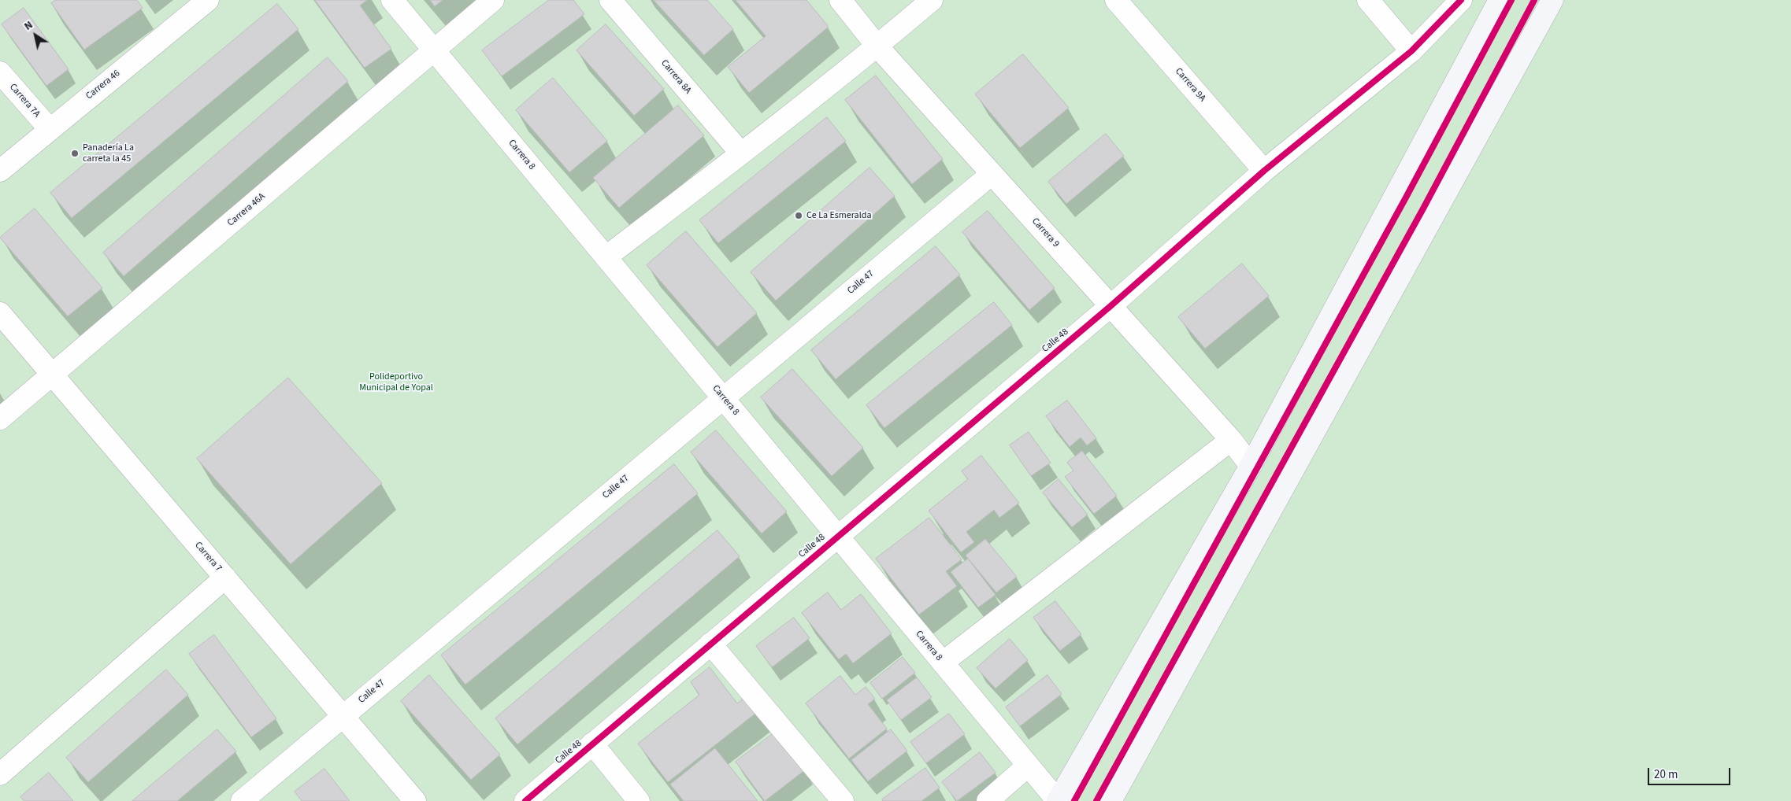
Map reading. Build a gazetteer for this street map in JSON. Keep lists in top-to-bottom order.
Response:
{
  "streets": {
    "street": [
      "Carrera 8A",
      "Carrera 46",
      "Carrera 9A",
      "Carrera 7A",
      "Carrera 8",
      "Carrera 46A",
      "Carrera 9",
      "Calle 47",
      "Calle 48",
      "Carrera 7"
    ]
  },
  "crossings": [
    ["Carrera 46", "Carrera 7A"],
    ["Carrera 9A", "Calle 48"],
    ["Carrera 8", "Carrera 46A"],
    ["Carrera 8", "Calle 47"],
    ["Carrera 8", "Calle 48"],
    ["Carrera 46A", "Carrera 7"],
    ["Carrera 9", "Calle 47"],
    ["Carrera 9", "Calle 48"],
    ["Calle 47", "Carrera 7"]
  ],
  "parks": ["Polideportivo Municipal de Yopal"],
  "places": ["Panadería La carreta la 45", "Ce La Esmeralda"],
  "scale_bar": "20 m",
  "north": "top left"
}
